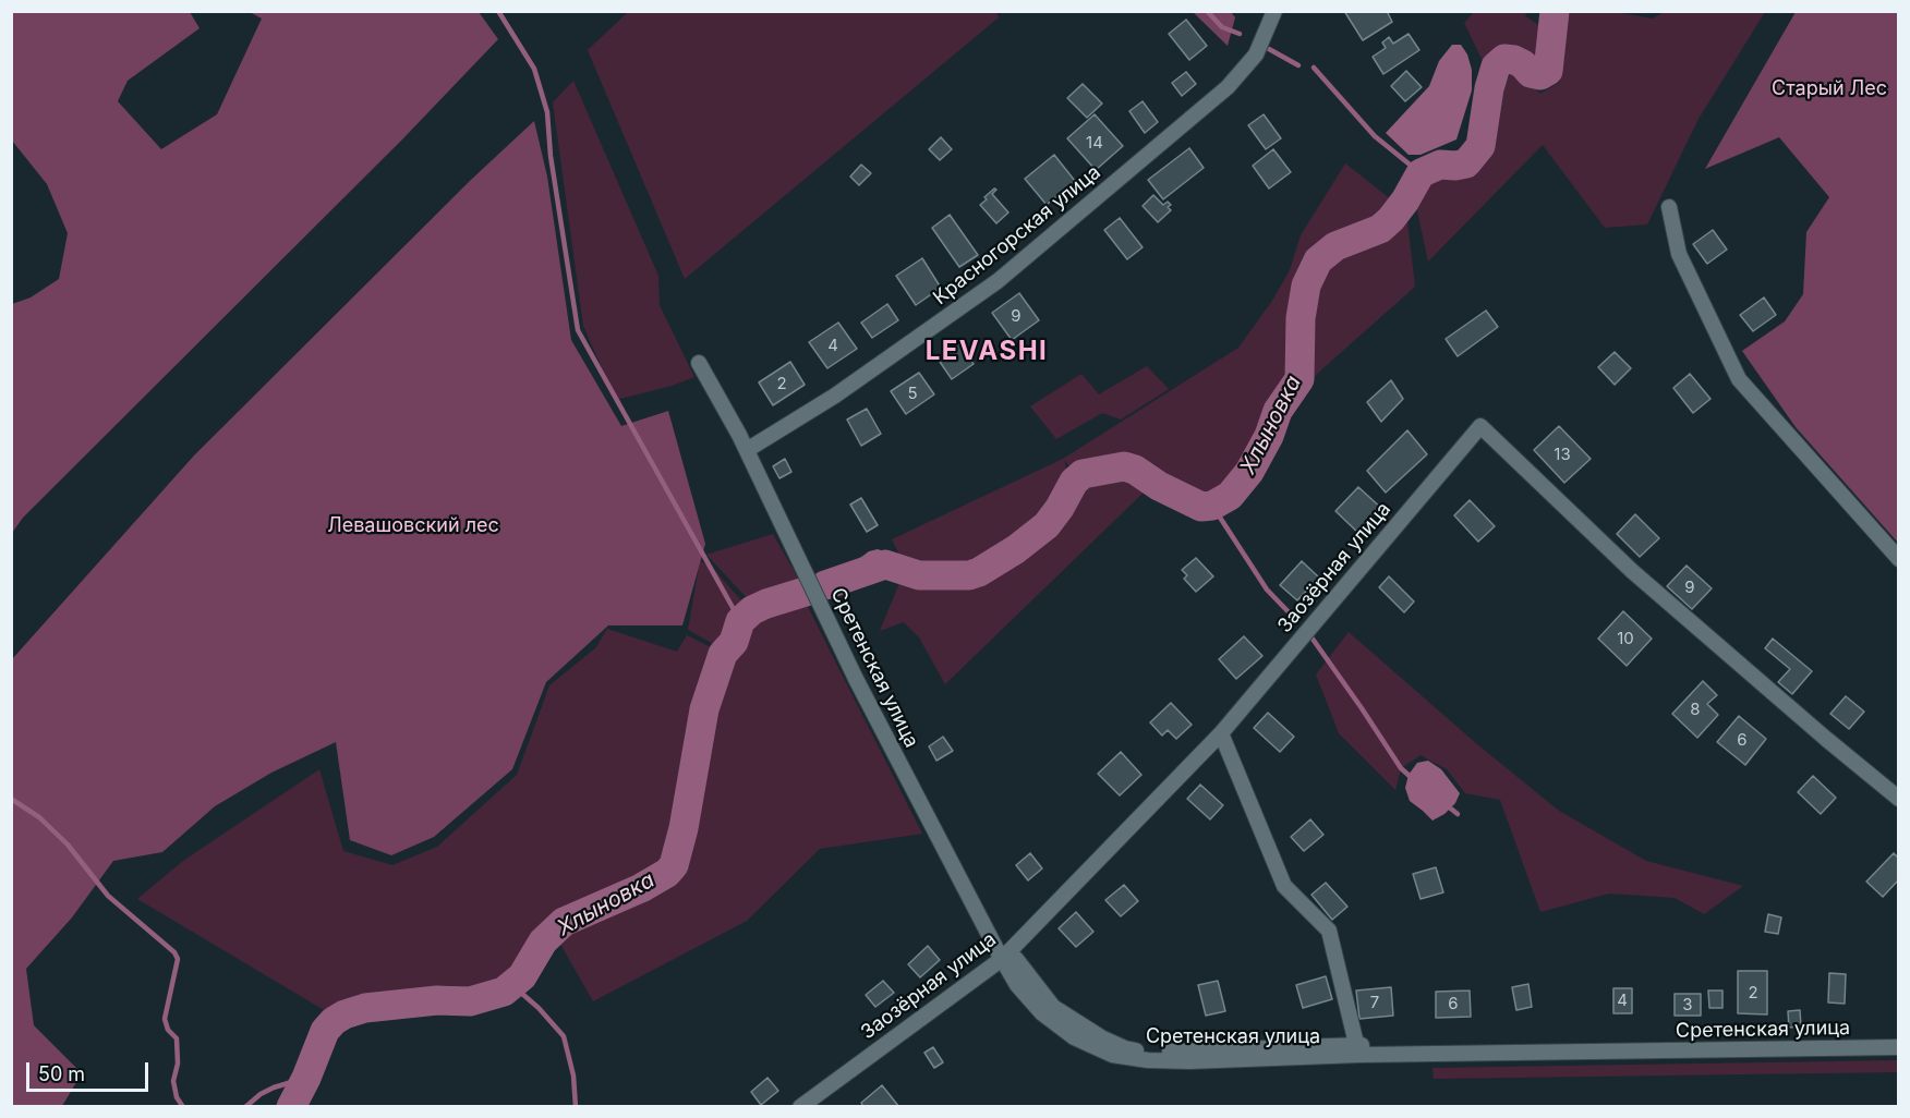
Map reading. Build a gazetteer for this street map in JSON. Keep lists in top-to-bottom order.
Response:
{
  "streets": {
    "street": ["Красногорская улица", "Заозёрная улица", "Сретенская улица"]
  },
  "crossings": [
    ["Красногорская улица", "Сретенская улица"],
    ["Заозёрная улица", "Сретенская улица"]
  ],
  "districts": ["LEVASHI"],
  "water": ["Хлыновка"],
  "parks": ["Старый Лес", "Левашовский лес"],
  "house_numbers": [
    "14",
    "9",
    "4",
    "2",
    "5",
    "13",
    "9",
    "10",
    "8",
    "6",
    "2",
    "4",
    "7",
    "6",
    "3"
  ],
  "scale_bar": "50 m"
}
